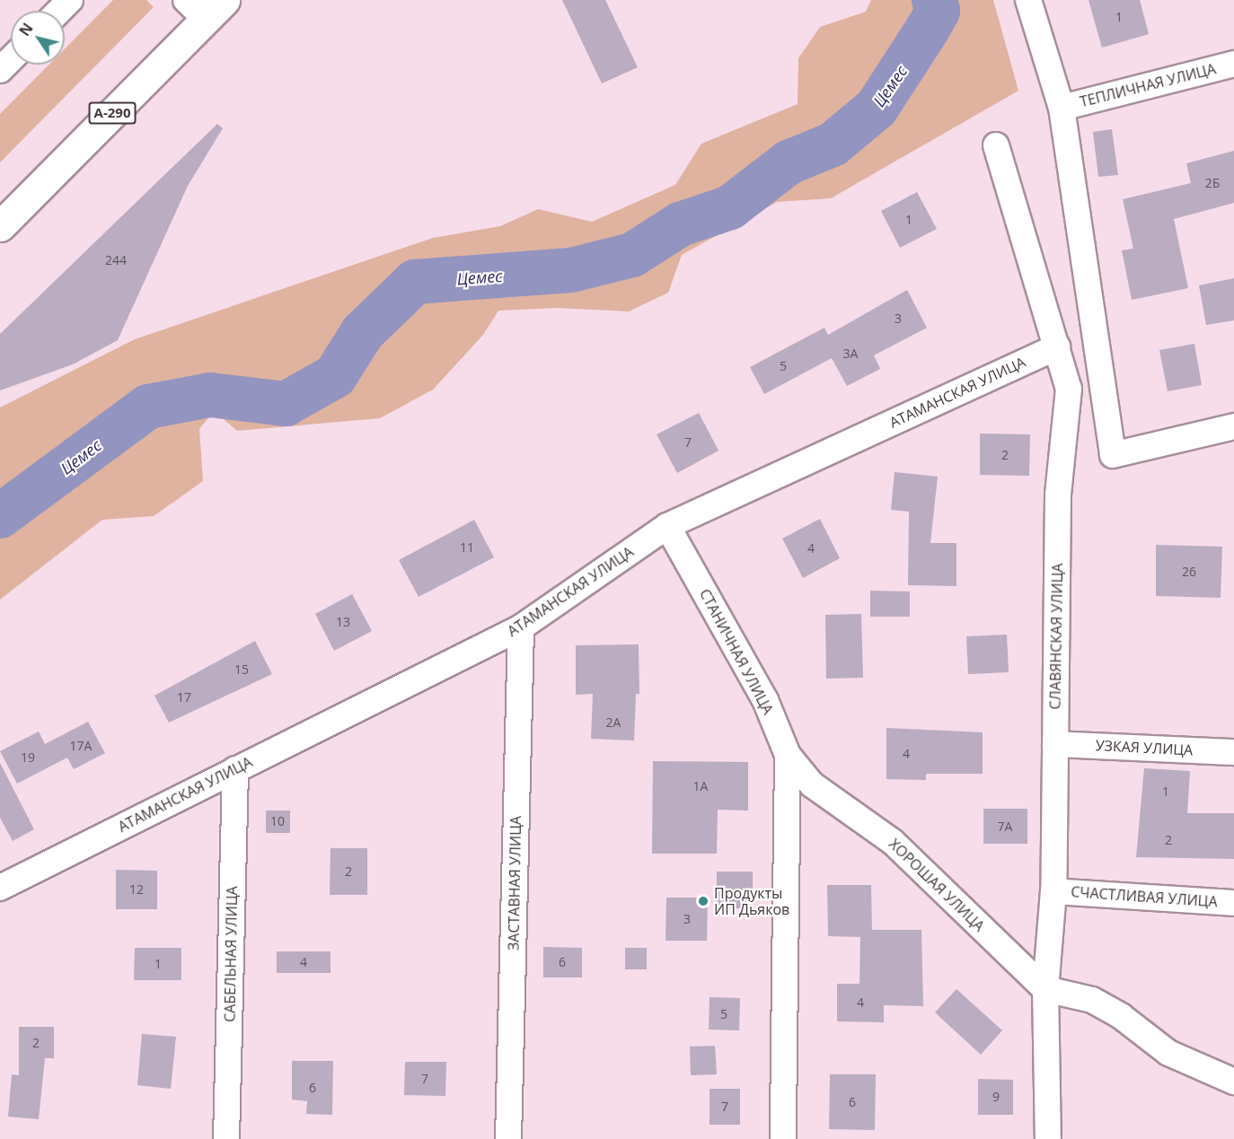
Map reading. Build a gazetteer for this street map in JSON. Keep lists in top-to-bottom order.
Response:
{
  "streets": {
    "highway": ["А-290"],
    "street": [
      "ТЕПЛИЧНАЯ УЛИЦА",
      "АТАМАНСКАЯ УЛИЦА",
      "СЛАВЯНСКАЯ УЛИЦА",
      "СТАНИЧНАЯ УЛИЦА",
      "УЗКАЯ УЛИЦА",
      "ЗАСТАВНАЯ УЛИЦА",
      "ХОРОШАЯ УЛИЦА",
      "СЧАСТЛИВАЯ УЛИЦА",
      "САБЕЛЬНАЯ УЛИЦА"
    ]
  },
  "crossings": [
    ["АТАМАНСКАЯ УЛИЦА", "СЛАВЯНСКАЯ УЛИЦА"],
    ["АТАМАНСКАЯ УЛИЦА", "СТАНИЧНАЯ УЛИЦА"],
    ["АТАМАНСКАЯ УЛИЦА", "ЗАСТАВНАЯ УЛИЦА"],
    ["АТАМАНСКАЯ УЛИЦА", "САБЕЛЬНАЯ УЛИЦА"],
    ["СЛАВЯНСКАЯ УЛИЦА", "УЗКАЯ УЛИЦА"],
    ["СЛАВЯНСКАЯ УЛИЦА", "ХОРОШАЯ УЛИЦА"],
    ["СЛАВЯНСКАЯ УЛИЦА", "СЧАСТЛИВАЯ УЛИЦА"],
    ["СТАНИЧНАЯ УЛИЦА", "ХОРОШАЯ УЛИЦА"]
  ],
  "water": ["Цемес"],
  "places": ["Продукты ИП Дьяков"],
  "house_numbers": [
    "1",
    "2Б",
    "1",
    "244",
    "3",
    "3А",
    "5",
    "7",
    "2",
    "11",
    "4",
    "26",
    "13",
    "15",
    "17",
    "2А",
    "17А",
    "4",
    "19",
    "1А",
    "1",
    "10",
    "7А",
    "2",
    "2",
    "12",
    "3",
    "4",
    "6",
    "1",
    "4",
    "5",
    "2",
    "7",
    "6",
    "9",
    "6",
    "7"
  ],
  "north": "top left"
}
